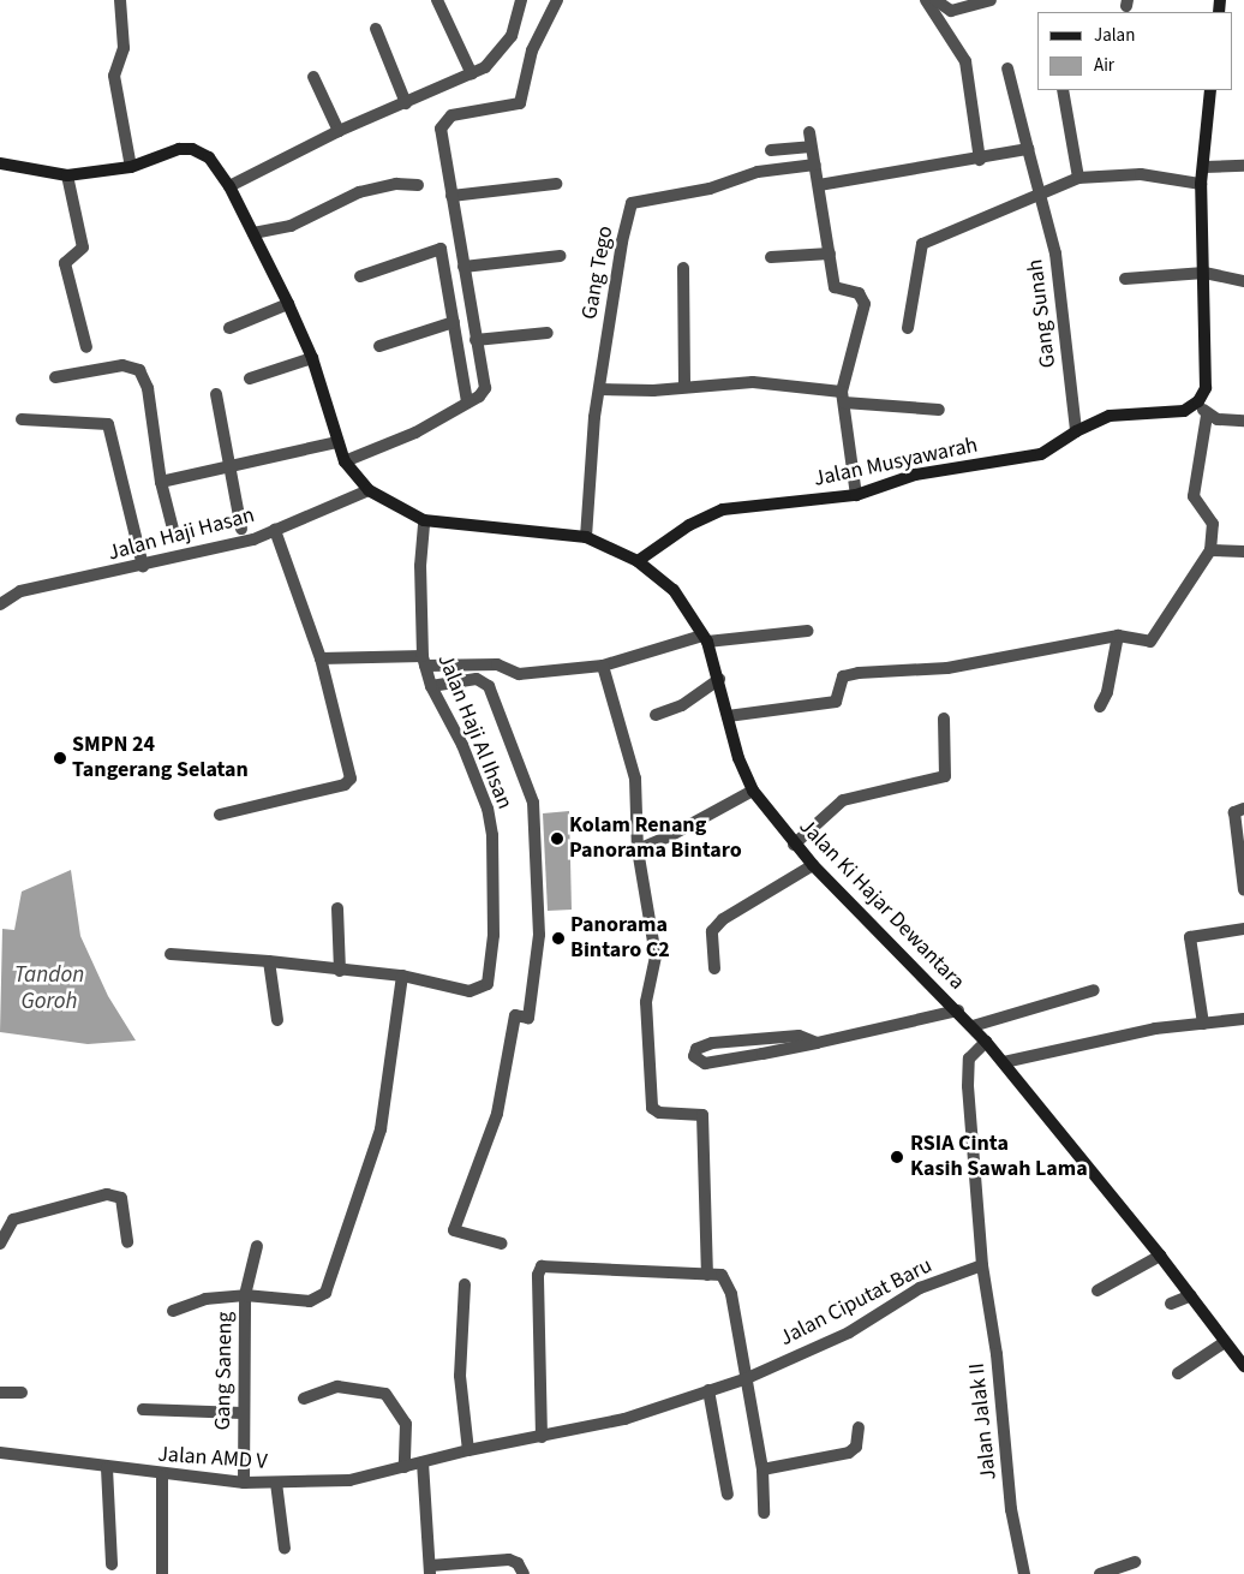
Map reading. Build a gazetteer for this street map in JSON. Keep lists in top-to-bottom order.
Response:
{
  "streets": {
    "main road": ["Jalan Musyawarah", "Jalan Ki Hajar Dewantara"],
    "street": [
      "Gang Tego",
      "Gang Sunah",
      "Jalan Haji Hasan",
      "Jalan Haji Al Ihsan",
      "Jalan Ciputat Baru",
      "Gang Saneng",
      "Jalan Jalak II",
      "Jalan AMD V"
    ]
  },
  "crossings": [
    ["Gang Tego", "Jalan Ki Hajar Dewantara"],
    ["Gang Sunah", "Jalan Musyawarah"],
    ["Jalan Musyawarah", "Jalan Ki Hajar Dewantara"],
    ["Jalan Haji Hasan", "Jalan Ki Hajar Dewantara"],
    ["Jalan Haji Al Ihsan", "Jalan Ki Hajar Dewantara"],
    ["Jalan Ciputat Baru", "Jalan Jalak II"],
    ["Jalan Ciputat Baru", "Jalan AMD V"],
    ["Gang Saneng", "Jalan AMD V"]
  ],
  "water": ["Tandon Goroh"],
  "places": [
    "SMPN 24 Tangerang Selatan",
    "Kolam Renang Panorama Bintaro",
    "Panorama Bintaro C2",
    "RSIA Cinta Kasih Sawah Lama"
  ],
  "legend": ["Jalan", "Air"]
}
